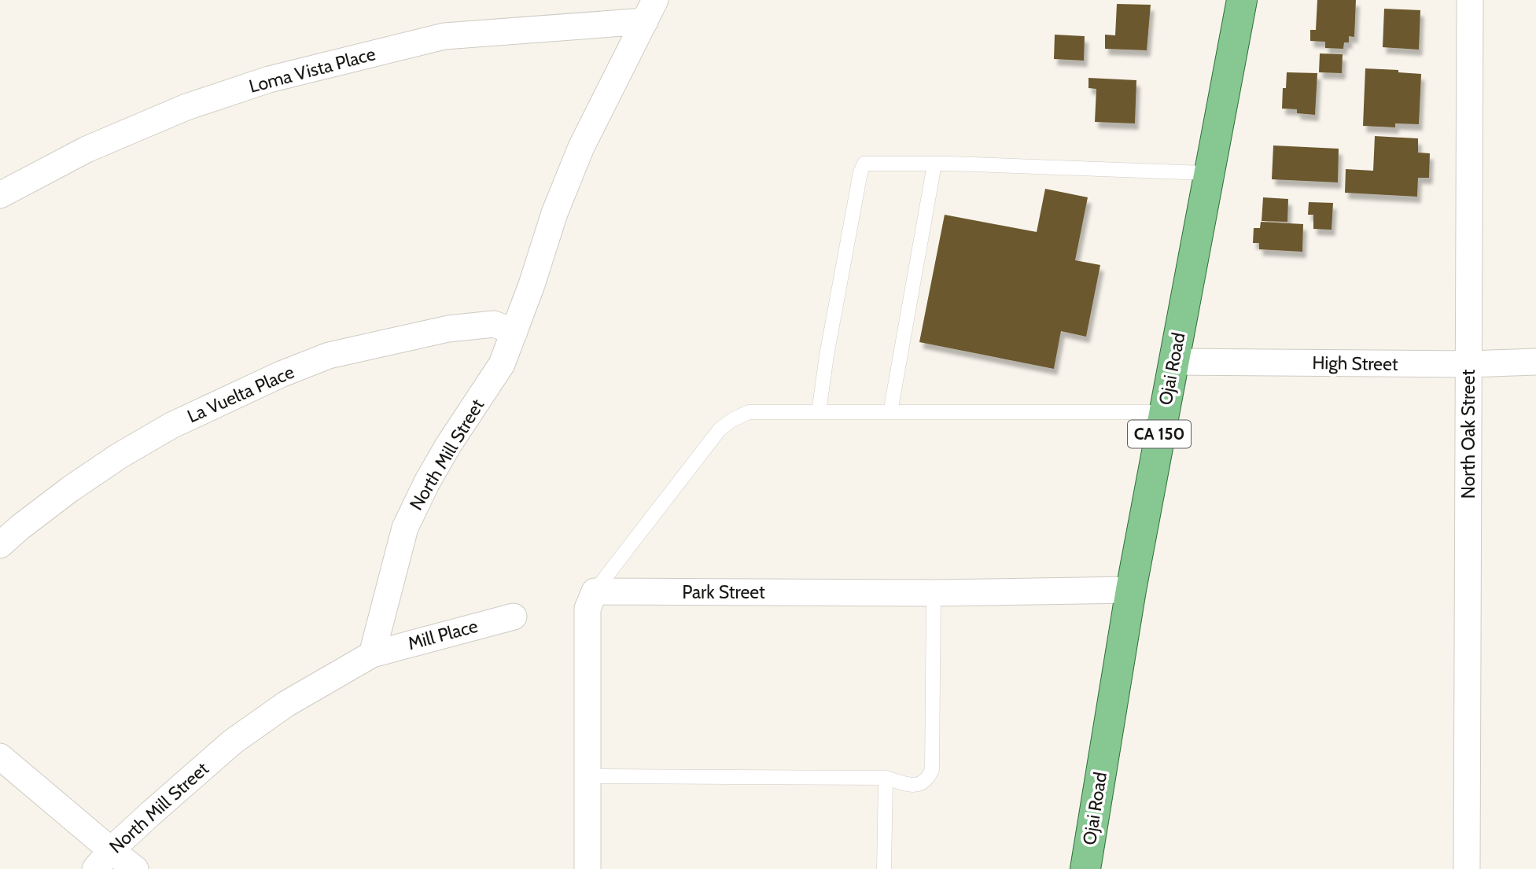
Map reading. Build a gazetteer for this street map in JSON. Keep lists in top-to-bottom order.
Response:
{
  "streets": {
    "main road": ["Ojai Road", "CA 150"],
    "street": [
      "Loma Vista Place",
      "High Street",
      "La Vuelta Place",
      "North Oak Street",
      "North Mill Street",
      "Park Street",
      "Mill Place"
    ]
  },
  "crossings": [
    ["Loma Vista Place", "North Mill Street"],
    ["High Street", "Ojai Road"],
    ["High Street", "North Oak Street"],
    ["Ojai Road", "Park Street"],
    ["La Vuelta Place", "North Mill Street"],
    ["North Mill Street", "Mill Place"]
  ]
}
